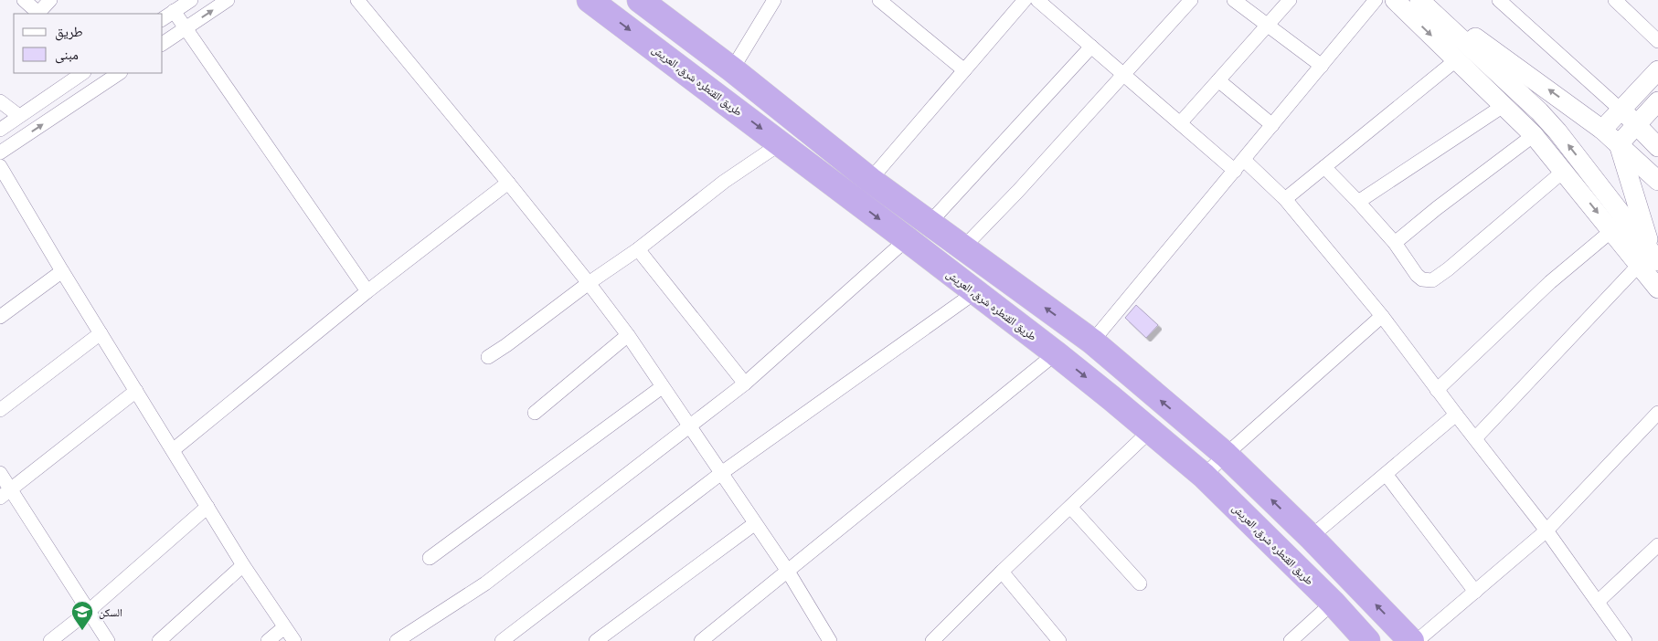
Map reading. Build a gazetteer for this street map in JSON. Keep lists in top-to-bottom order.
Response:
{
  "streets": {
    "highway": ["طريق القنطره شرق, العريش"]
  },
  "places": {
    "school or university": ["السكن"]
  },
  "legend": ["طريق", "مبنى"]
}
